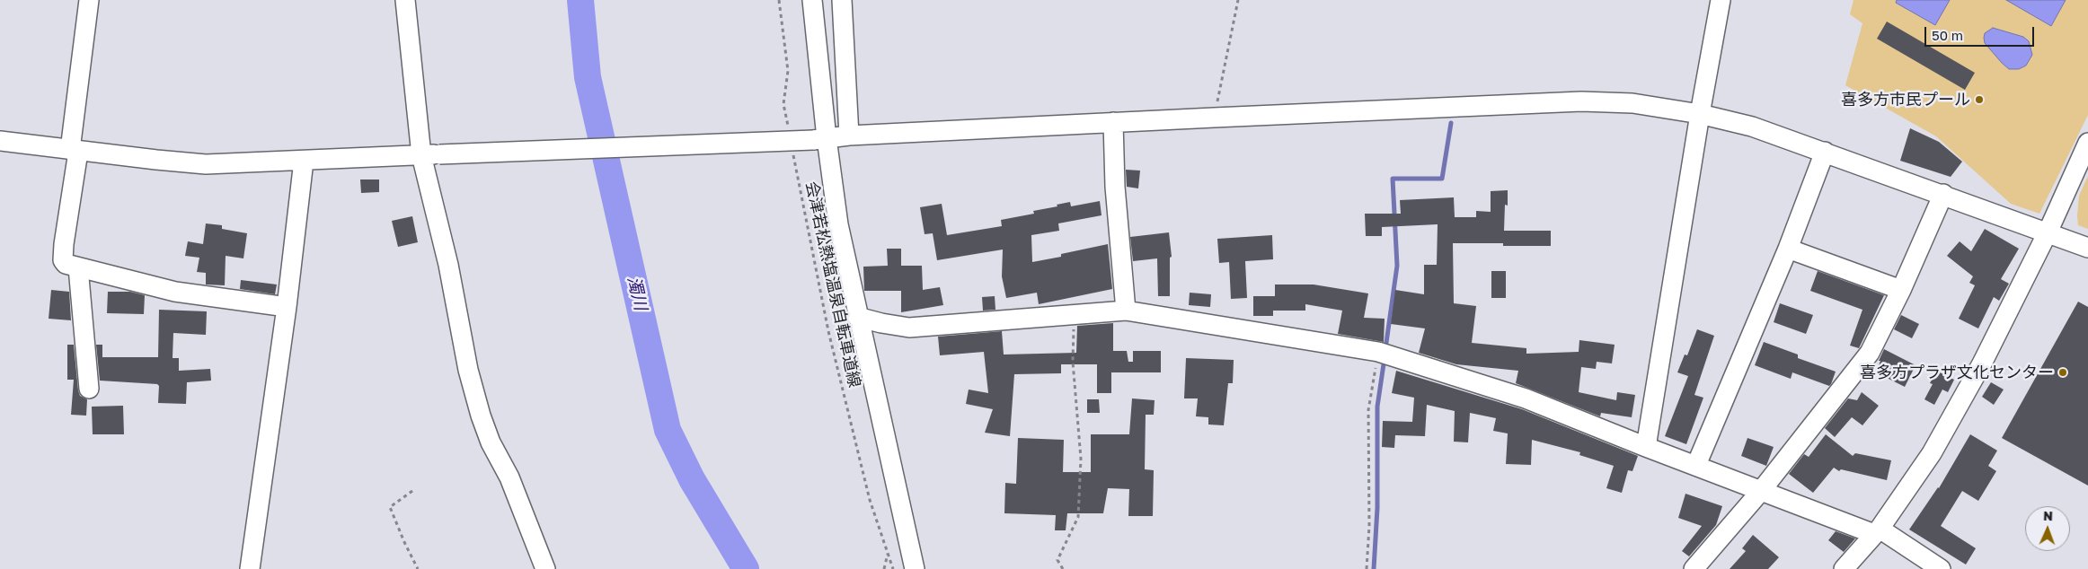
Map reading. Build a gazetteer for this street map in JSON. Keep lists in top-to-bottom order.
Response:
{
  "streets": {
    "path": ["会津若松熱塩温泉自転車道線"]
  },
  "water": ["濁川"],
  "places": ["喜多方市民プール", "喜多方プラザ文化センター"],
  "scale_bar": "50 m",
  "north": "top"
}
